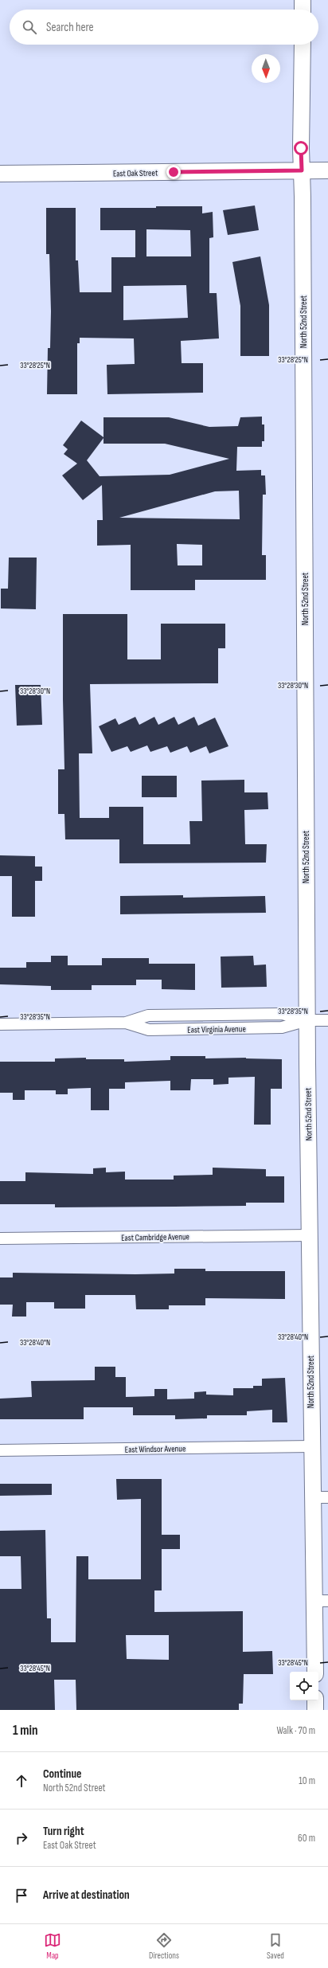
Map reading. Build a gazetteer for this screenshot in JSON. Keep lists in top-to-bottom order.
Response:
{
  "streets": {
    "main road": ["East Oak Street", "North 52nd Street"],
    "street": ["East Virginia Avenue", "East Cambridge Avenue", "East Windsor Avenue"]
  },
  "crossings": [
    ["East Oak Street", "North 52nd Street"],
    ["North 52nd Street", "East Virginia Avenue"],
    ["North 52nd Street", "East Cambridge Avenue"],
    ["North 52nd Street", "East Windsor Avenue"]
  ],
  "north": "bottom",
  "page": {
    "search": "Search here",
    "heading": ["1 min", "Walk · 70 m"],
    "list": [
      ["Continue", "North 52nd Street", "10 m"],
      ["Turn right", "East Oak Street", "60 m"],
      "Arrive at destination"
    ],
    "nav": ["Map", "Directions", "Saved"]
  },
  "coordinates": [
    "33°28'25\"N",
    "33°28'30\"N",
    "33°28'35\"N",
    "33°28'40\"N",
    "33°28'45\"N"
  ]
}
